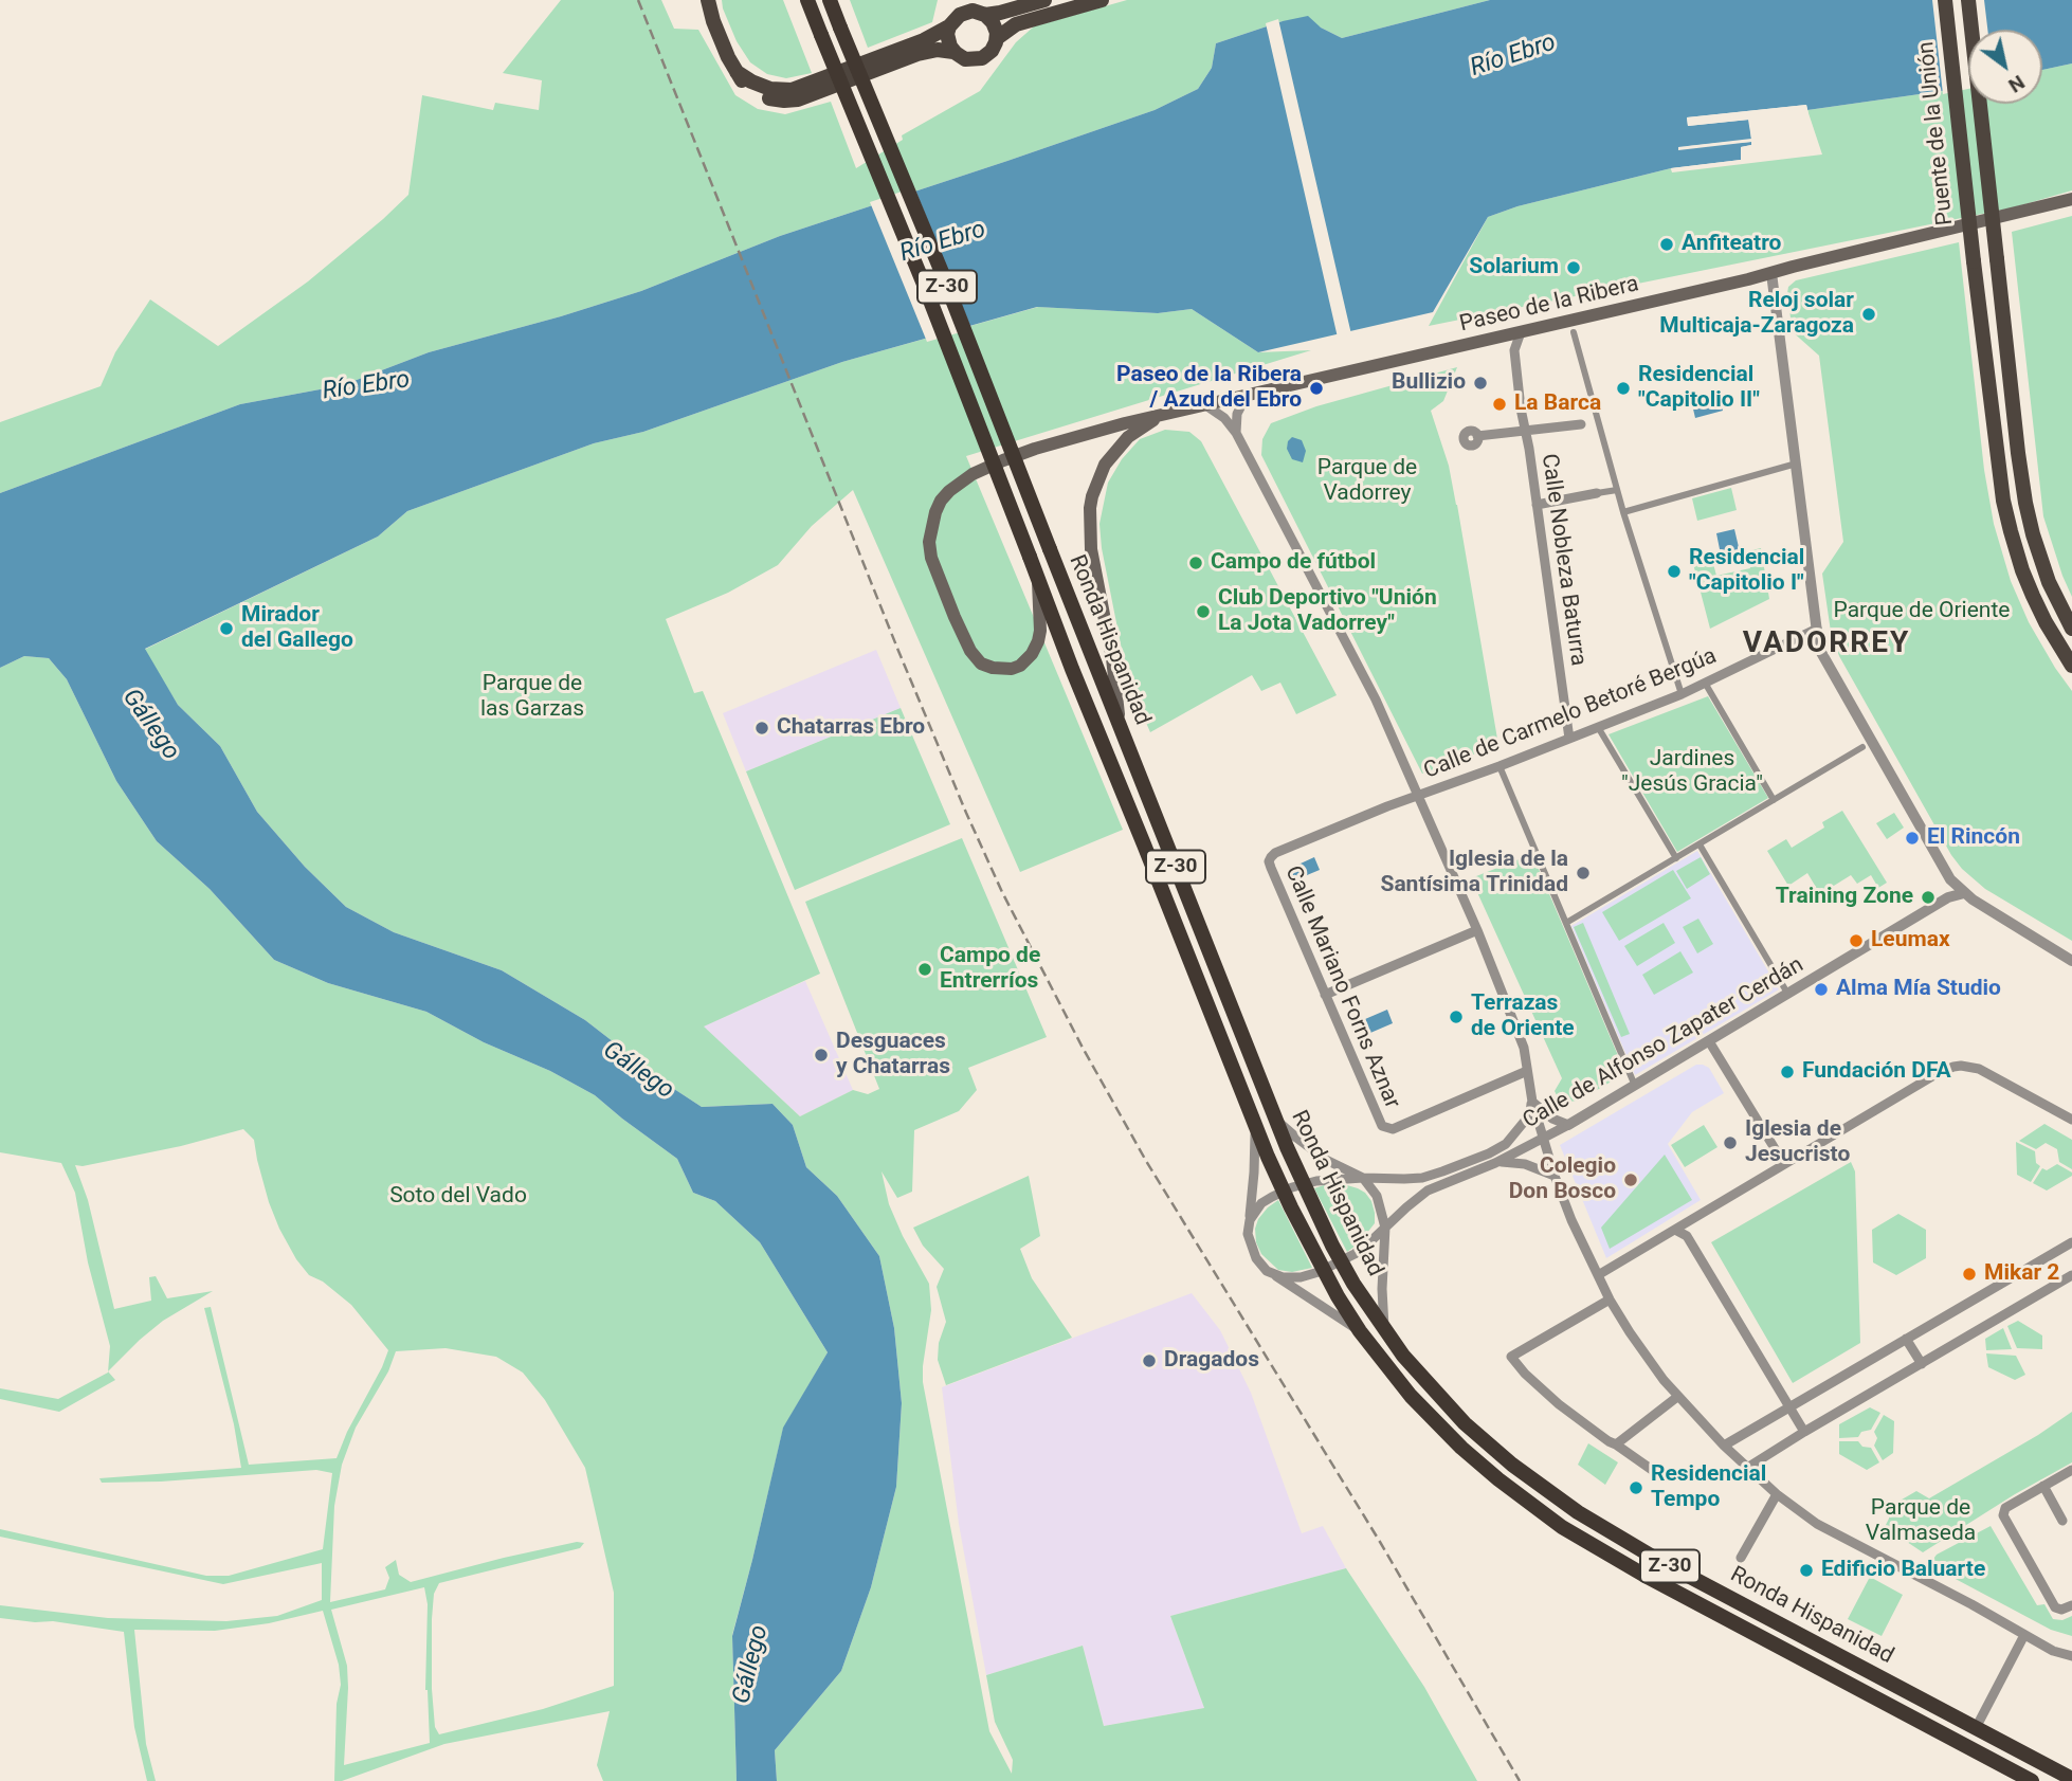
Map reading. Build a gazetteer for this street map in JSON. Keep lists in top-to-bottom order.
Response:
{
  "streets": {
    "highway": ["Z-30", "Ronda Hispanidad"],
    "main road": ["Puente de la Unión", "Paseo de la Ribera"],
    "street": [
      "Calle Nobleza Baturra",
      "Calle de Carmelo Betoré Bergúa",
      "Calle Mariano Forns Aznar",
      "Calle de Alfonso Zapater Cerdán"
    ]
  },
  "crossings": [
    ["Paseo de la Ribera", "Calle Nobleza Baturra"],
    ["Paseo de la Ribera", "Ronda Hispanidad"],
    ["Calle Nobleza Baturra", "Calle de Carmelo Betoré Bergúa"],
    ["Ronda Hispanidad", "Calle de Alfonso Zapater Cerdán"],
    ["Calle de Carmelo Betoré Bergúa", "Calle Mariano Forns Aznar"]
  ],
  "districts": ["VADORREY"],
  "water": ["Río Ebro", "Gállego"],
  "parks": [
    "Parque de Vadorrey",
    "Parque de Oriente",
    "Parque de las Garzas",
    "Jardines \"Jesús Gracia\"",
    "Soto del Vado",
    "Parque de Valmaseda"
  ],
  "places": [
    "Anfiteatro",
    "Solarium",
    "Reloj solar Multicaja-Zaragoza",
    "Bullizio",
    "Paseo de la Ribera / Azud del Ebro",
    "Residencial \"Capitolio II\"",
    "La Barca",
    "Campo de fútbol",
    "Residencial \"Capitolio I\"",
    "Club Deportivo \"Unión La Jota Vadorrey\"",
    "Mirador del Gallego",
    "Chatarras Ebro",
    "El Rincón",
    "Iglesia de la Santísima Trinidad",
    "Training Zone",
    "Leumax",
    "Campo de Entrerríos",
    "Alma Mía Studio",
    "Terrazas de Oriente",
    "Desguaces y Chatarras",
    "Fundación DFA",
    "Iglesia de Jesucristo",
    "Colegio Don Bosco",
    "Mikar 2",
    "Dragados",
    "Residencial Tempo",
    "Edificio Baluarte"
  ],
  "north": "bottom right"
}
